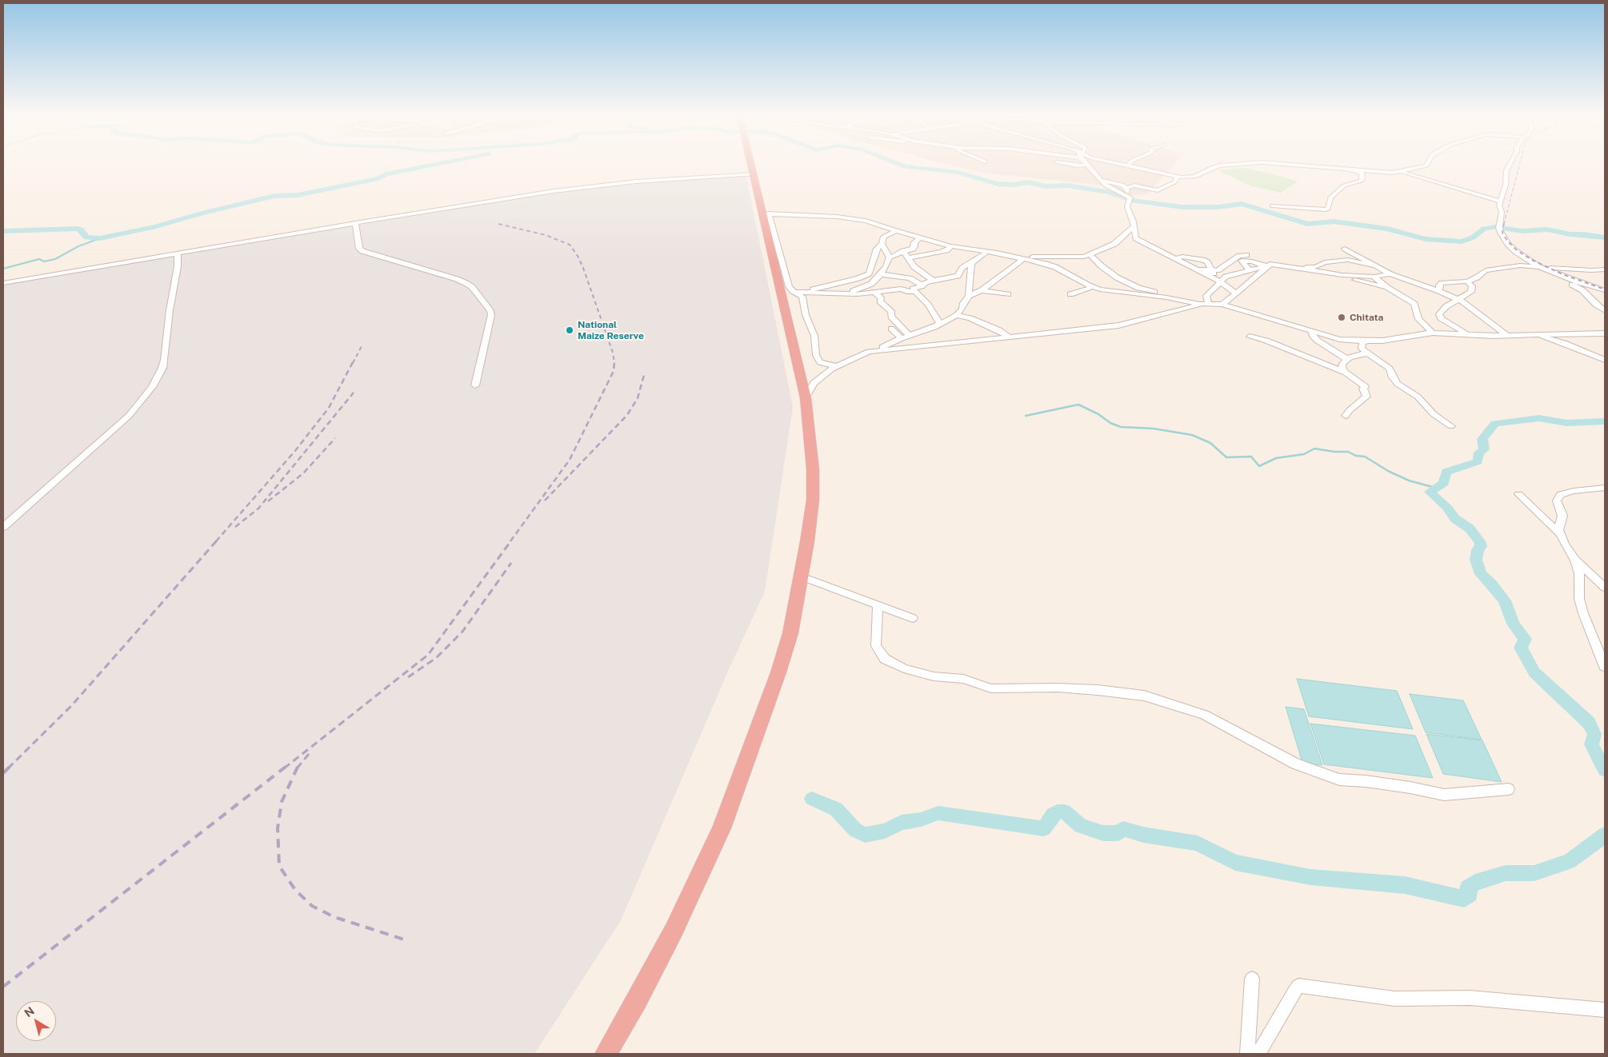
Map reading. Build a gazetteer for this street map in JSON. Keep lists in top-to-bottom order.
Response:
{
  "places": ["Chitata", "National Maize Reserve"],
  "north": "top left"
}
